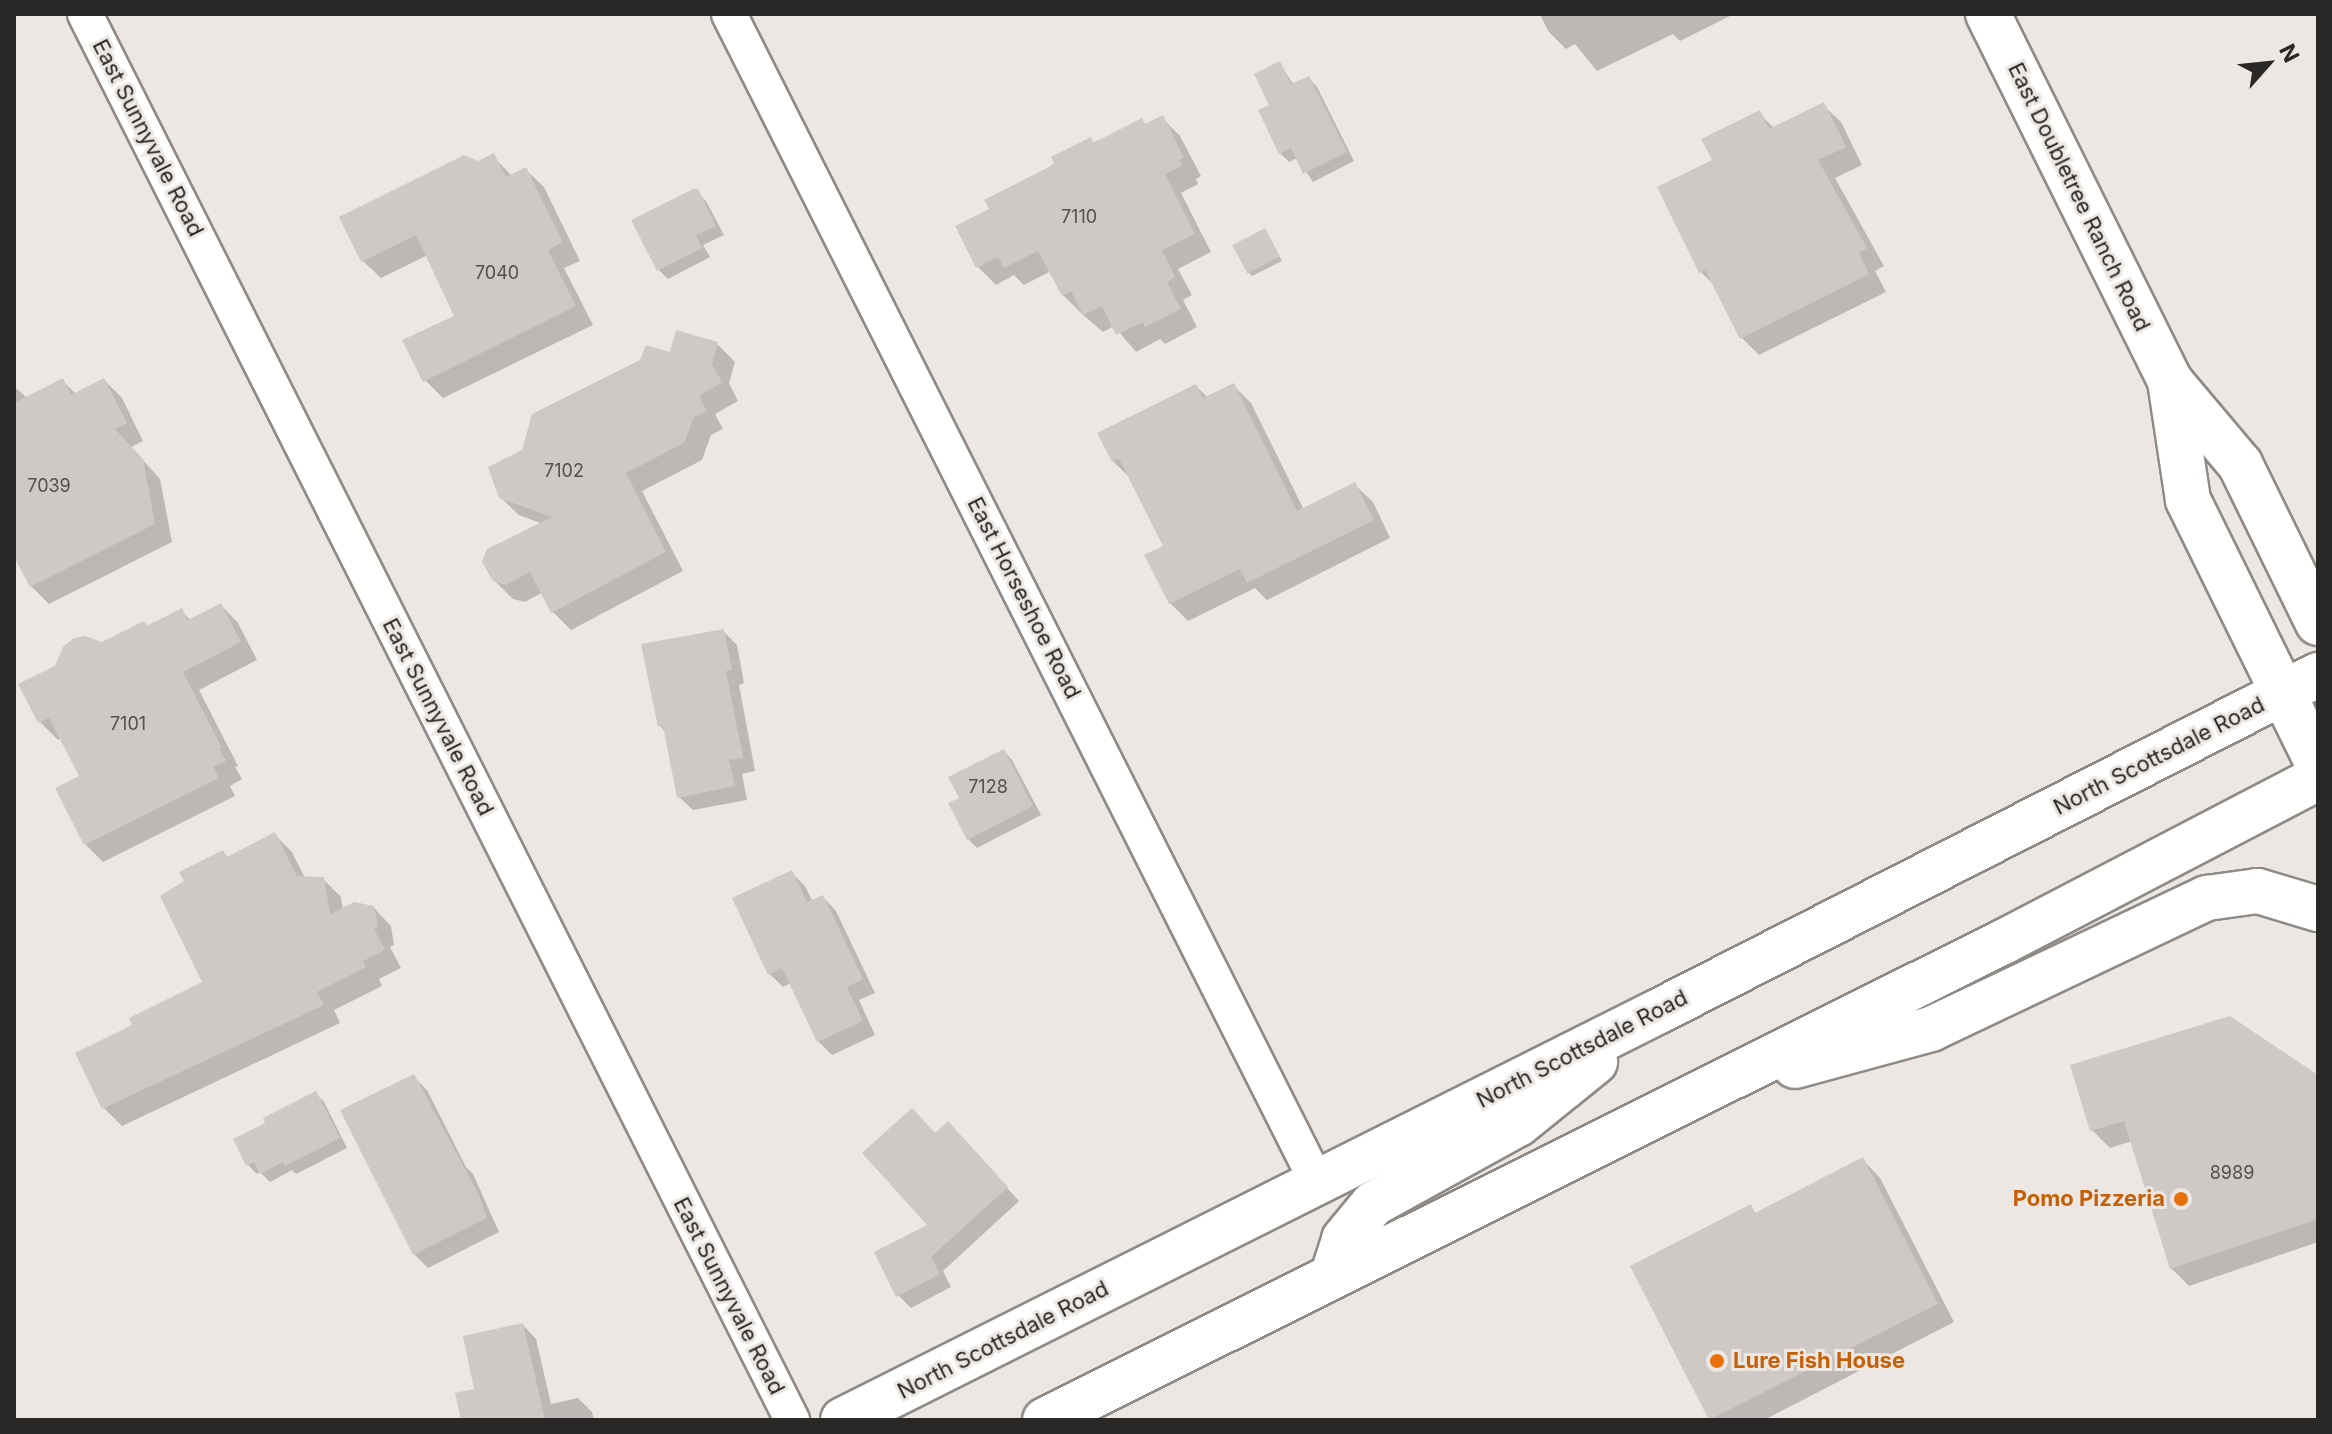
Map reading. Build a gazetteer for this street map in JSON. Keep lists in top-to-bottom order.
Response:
{
  "streets": {
    "main road": ["East Doubletree Ranch Road", "North Scottsdale Road"],
    "street": ["East Sunnyvale Road", "East Horseshoe Road"]
  },
  "crossings": [
    ["East Doubletree Ranch Road", "North Scottsdale Road"],
    ["East Horseshoe Road", "North Scottsdale Road"]
  ],
  "places": ["Pomo Pizzeria", "Lure Fish House"],
  "house_numbers": [
    "7110",
    "7040",
    "7102",
    "7039",
    "7101",
    "7128",
    "8989"
  ],
  "north": "top right"
}
